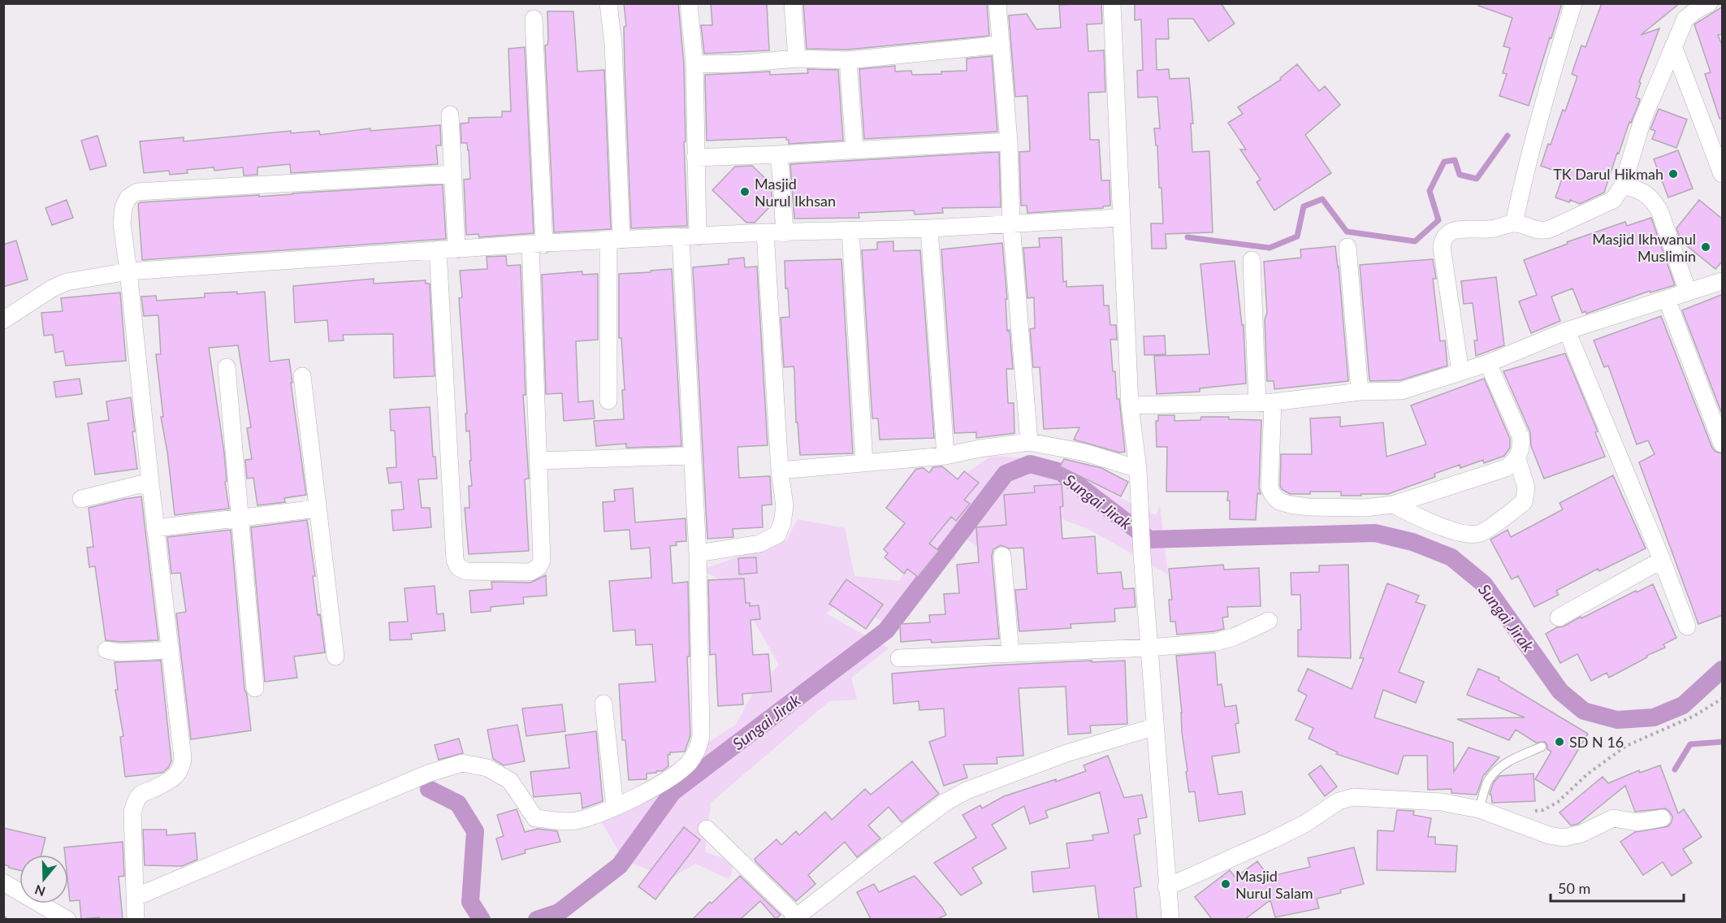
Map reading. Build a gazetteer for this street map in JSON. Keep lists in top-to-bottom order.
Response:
{
  "water": ["Sungai Jirak"],
  "places": [
    "TK Darul Hikmah",
    "Masjid Nurul Ikhsan",
    "Masjid Ikhwanul Muslimin",
    "SD N 16",
    "Masjid Nurul Salam"
  ],
  "scale_bar": "50 m",
  "north": "bottom"
}
